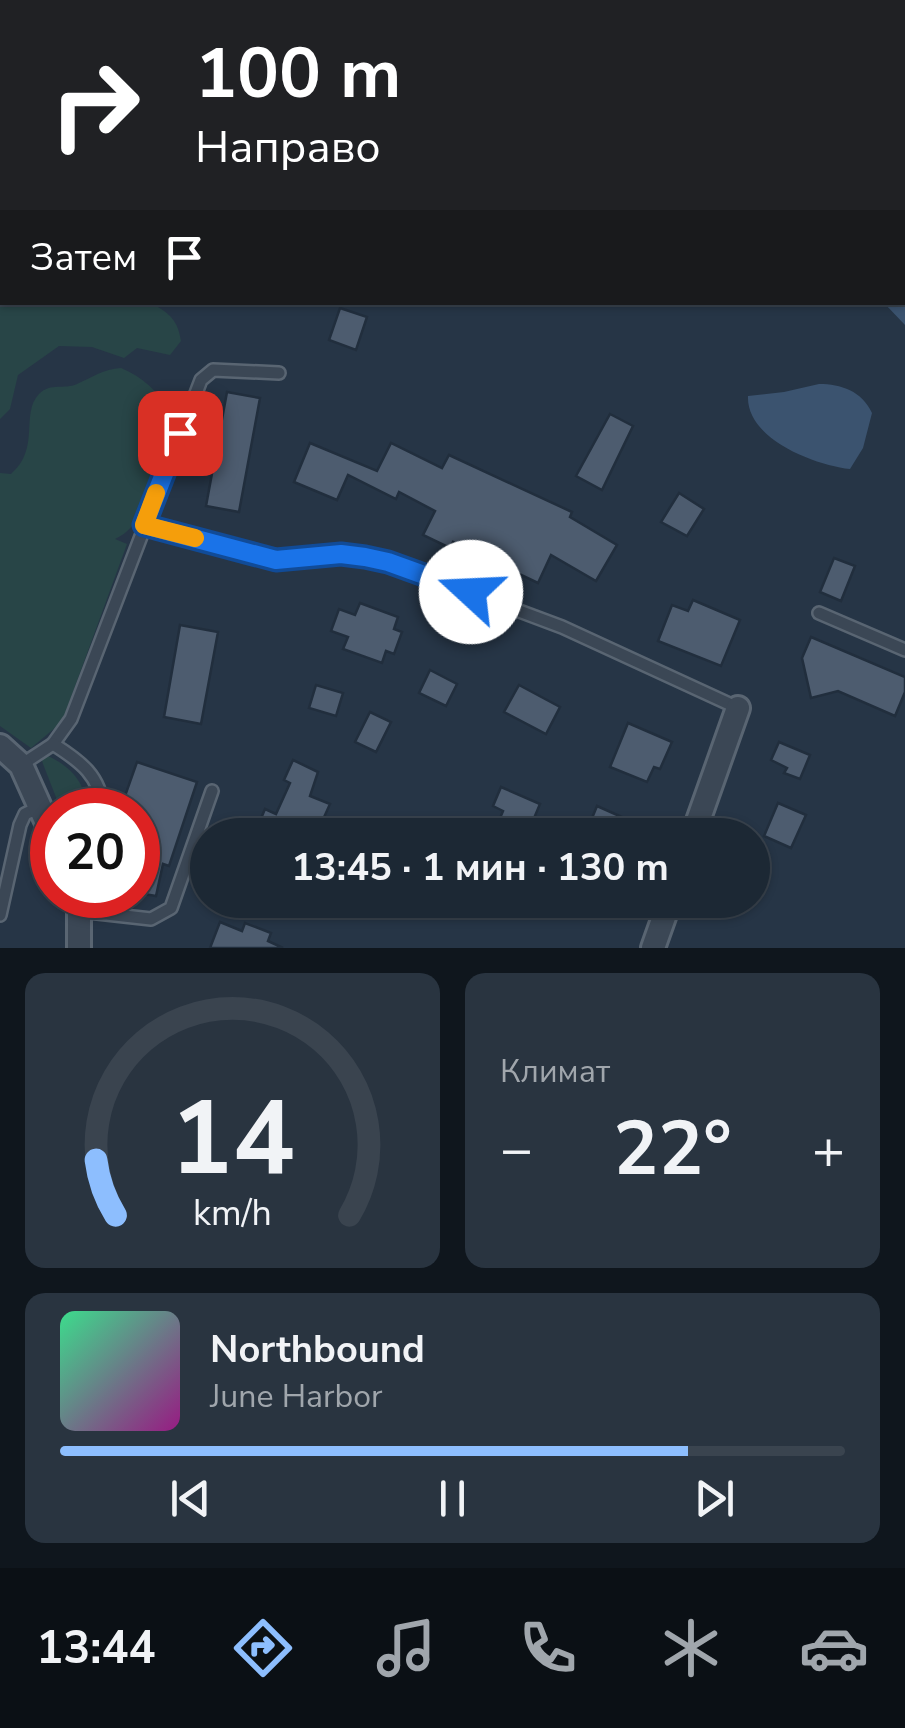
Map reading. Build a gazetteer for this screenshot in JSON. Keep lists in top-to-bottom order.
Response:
{
  "page": {
    "turn": ["100 m", "Направо"],
    "then": "Затем",
    "limit": "20",
    "trip": "13:45 · 1 мин · 130 m",
    "tile": "Климат",
    "heat": ["−", "22°", "+"],
    "song": ["Northbound", "June Harbor"],
    "tabs": "13:44",
    "gauge": ["14", "km/h"]
  }
}
